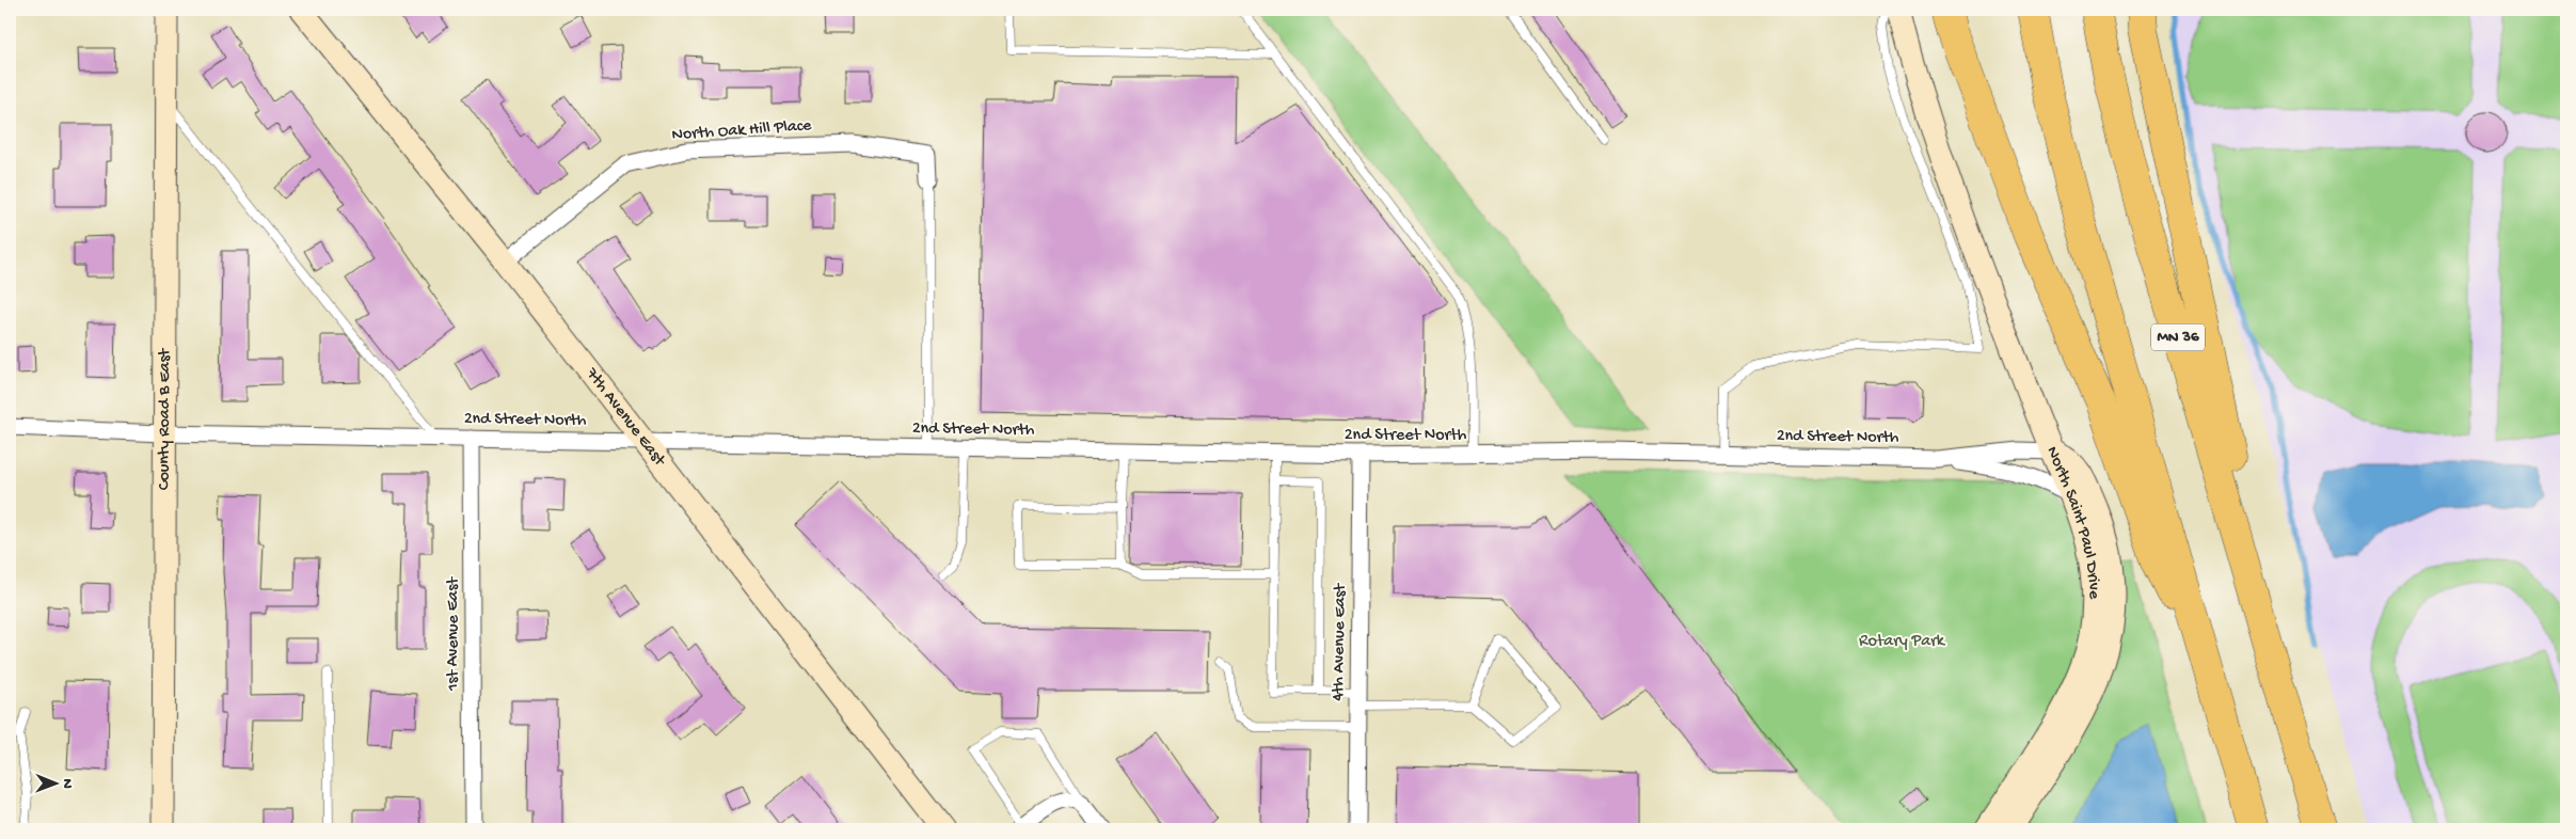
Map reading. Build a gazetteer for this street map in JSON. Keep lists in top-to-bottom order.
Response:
{
  "streets": {
    "highway": ["MN 36"],
    "street": [
      "North Oak Hill Place",
      "7th Avenue East",
      "County Road B East",
      "2nd Street North",
      "North Saint Paul Drive",
      "1st Avenue East",
      "4th Avenue East"
    ]
  },
  "crossings": [
    ["North Oak Hill Place", "7th Avenue East"],
    ["7th Avenue East", "2nd Street North"],
    ["County Road B East", "2nd Street North"],
    ["2nd Street North", "North Saint Paul Drive"],
    ["2nd Street North", "1st Avenue East"],
    ["2nd Street North", "4th Avenue East"]
  ],
  "parks": ["Rotary Park"],
  "north": "right"
}
